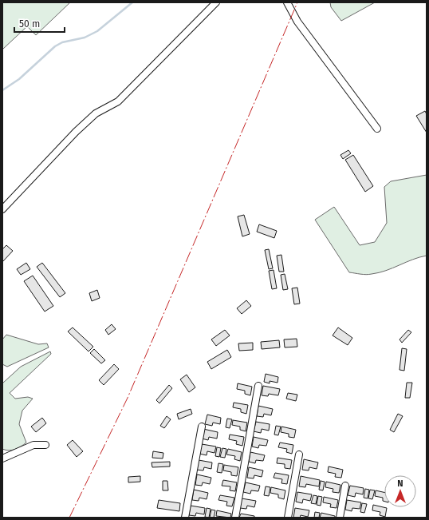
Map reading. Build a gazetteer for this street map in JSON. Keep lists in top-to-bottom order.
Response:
{
  "scale_bar": "50 m",
  "north": "top"
}
